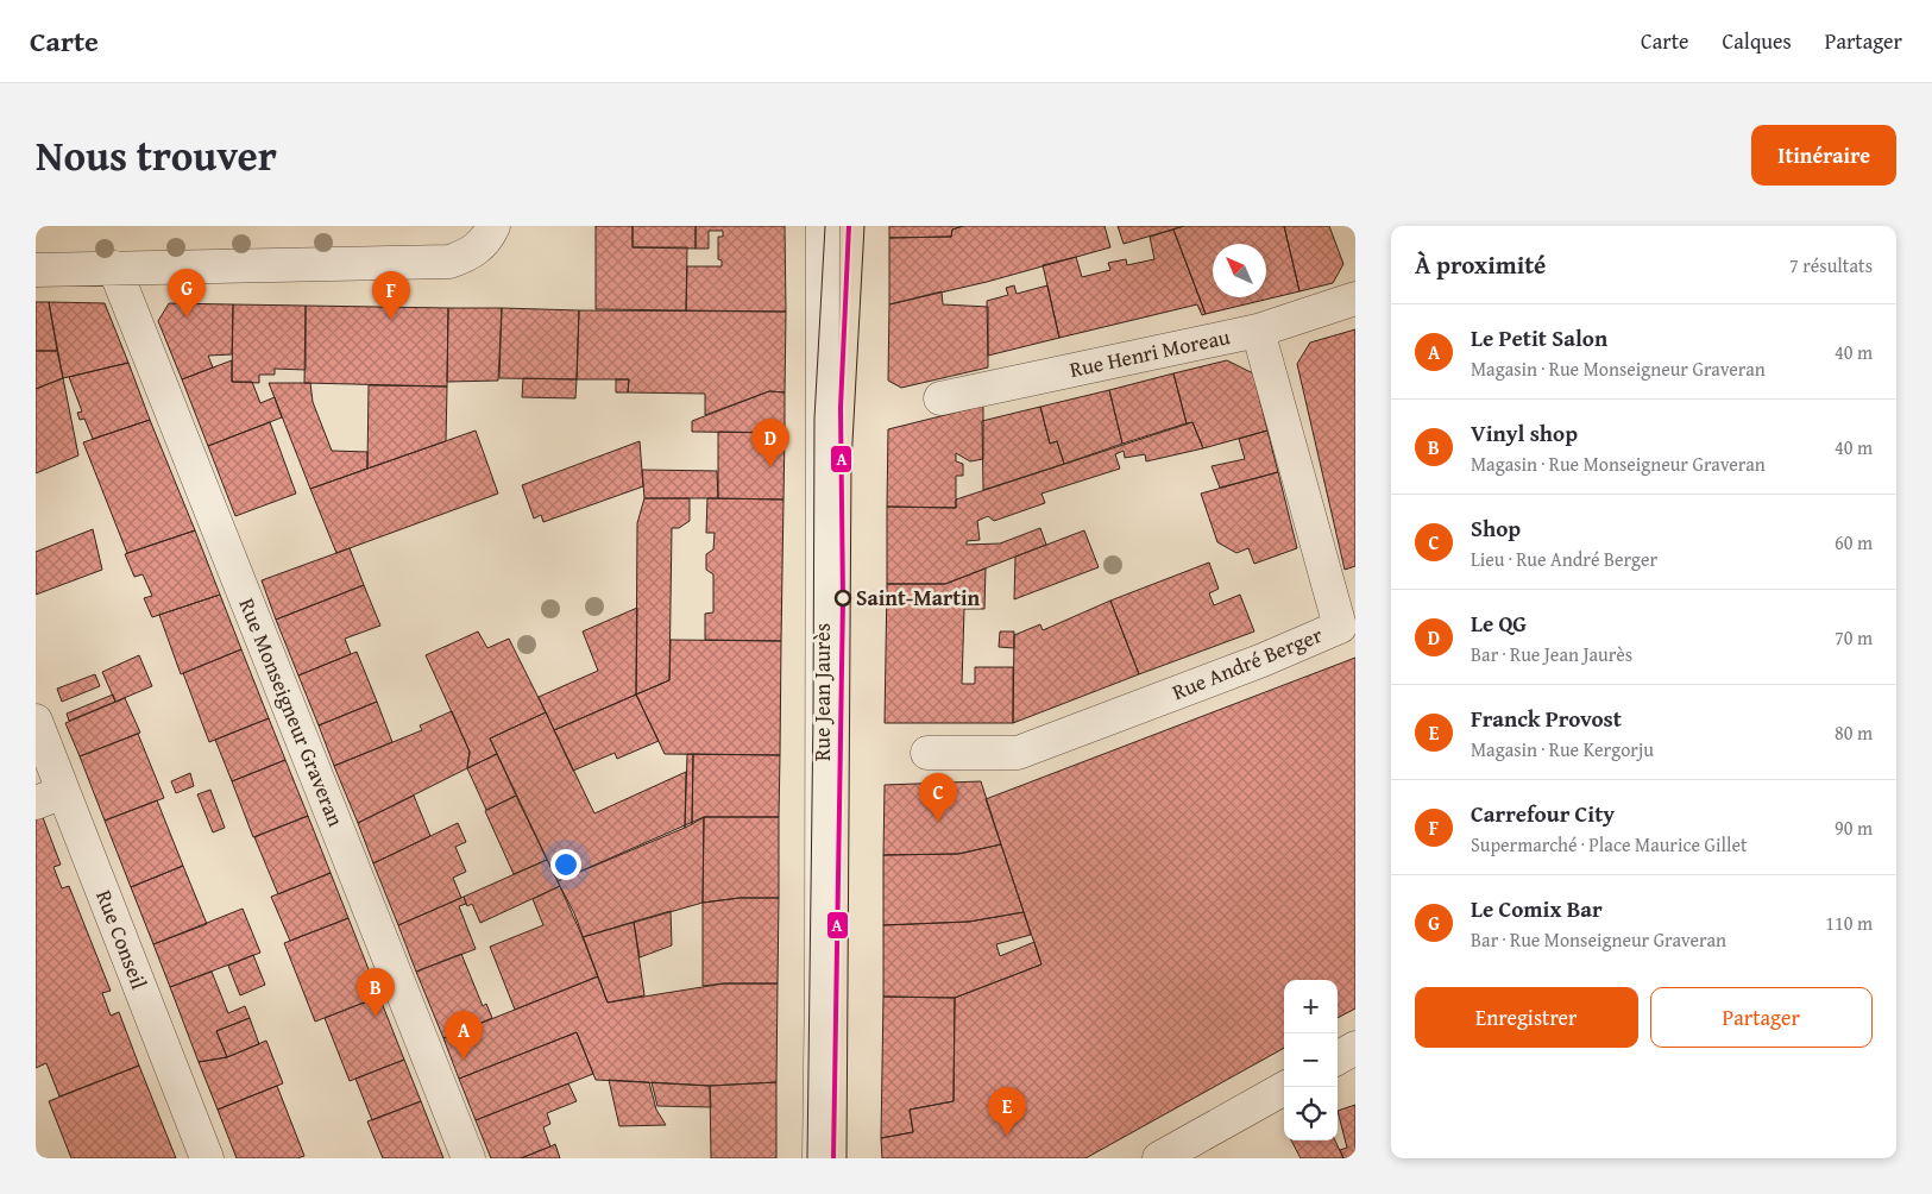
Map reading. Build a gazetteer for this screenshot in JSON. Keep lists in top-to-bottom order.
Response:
{
  "streets": {
    "street": [
      "Rue Henri Moreau",
      "Rue André Berger",
      "Rue Jean Jaurès",
      "Rue Monseigneur Graveran",
      "Rue Conseil"
    ]
  },
  "crossings": [
    ["Rue Henri Moreau", "Rue André Berger"]
  ],
  "places": ["Saint-Martin"],
  "lines": ["transit line A"],
  "north": "top left",
  "page": {
    "header": "Carte",
    "nav": ["Carte", "Calques", "Partager"],
    "title": "Nous trouver",
    "buttons": [
      "Itinéraire",
      ["Enregistrer", "Partager"]
    ],
    "heading": ["À proximité", "7 résultats"],
    "pins": [
      "G",
      "F",
      "D",
      "C",
      "B",
      "A",
      "E"
    ],
    "list": [
      {
        "mark": "A",
        "name": "Le Petit Salon",
        "note": "Magasin · Rue Monseigneur Graveran",
        "value": "40 m"
      },
      {
        "mark": "B",
        "name": "Vinyl shop",
        "note": "Magasin · Rue Monseigneur Graveran",
        "value": "40 m"
      },
      {
        "mark": "C",
        "name": "Shop",
        "note": "Lieu · Rue André Berger",
        "value": "60 m"
      },
      {
        "mark": "D",
        "name": "Le QG",
        "note": "Bar · Rue Jean Jaurès",
        "value": "70 m"
      },
      {
        "mark": "E",
        "name": "Franck Provost",
        "note": "Magasin · Rue Kergorju",
        "value": "80 m"
      },
      {
        "mark": "F",
        "name": "Carrefour City",
        "note": "Supermarché · Place Maurice Gillet",
        "value": "90 m"
      },
      {
        "mark": "G",
        "name": "Le Comix Bar",
        "note": "Bar · Rue Monseigneur Graveran",
        "value": "110 m"
      }
    ],
    "map_buttons": ["+", "−"]
  }
}
